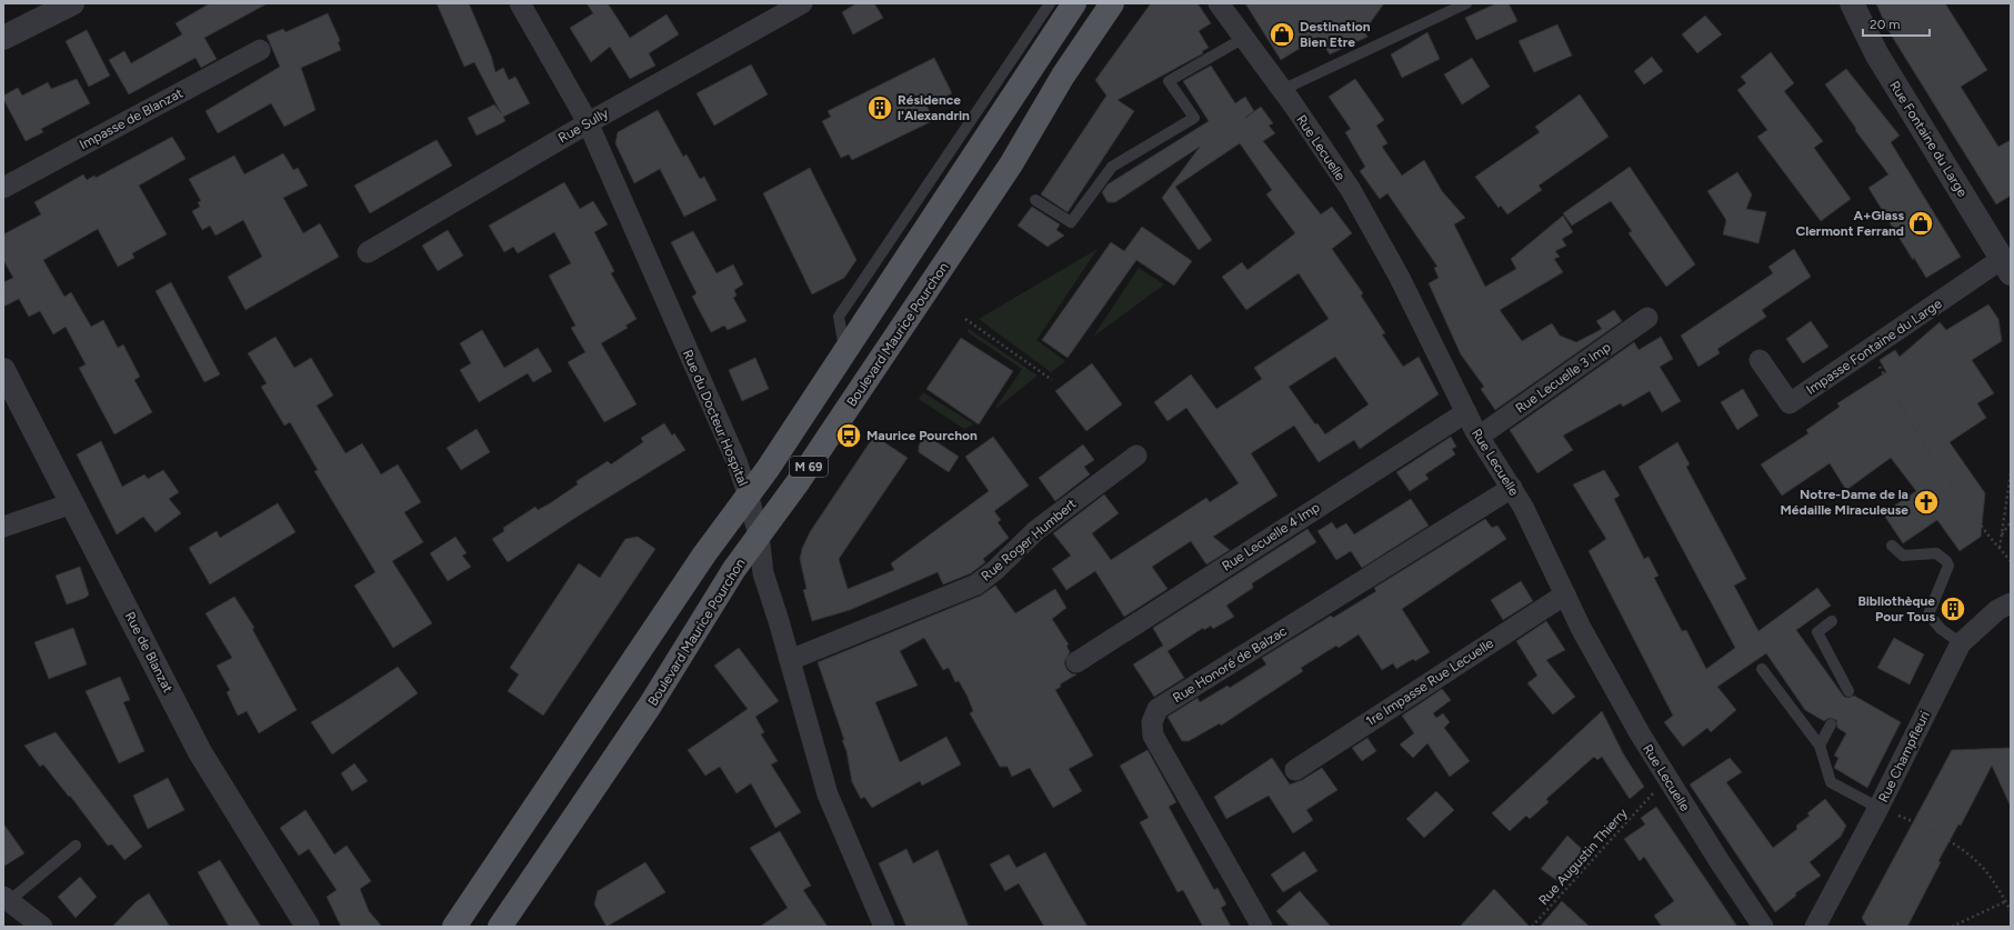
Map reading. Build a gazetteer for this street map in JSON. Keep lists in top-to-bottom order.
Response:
{
  "streets": {
    "main road": ["Boulevard Maurice Pourchon", "M 69"],
    "street": [
      "Impasse de Blanzat",
      "Rue Sully",
      "Rue Fontaine du Large",
      "Rue Lecuelle",
      "Impasse Fontaine du Large",
      "Rue Lecuelle 3 Imp",
      "Rue du Docteur Hospital",
      "Rue Lecuelle 4 Imp",
      "Rue Roger Humbert",
      "Rue de Blanzat",
      "Rue Honoré de Balzac",
      "1re Impasse Rue Lecuelle",
      "Rue Champfleuri"
    ],
    "path": ["Rue Augustin Thierry"]
  },
  "crossings": [
    ["Rue Sully", "Rue du Docteur Hospital"],
    ["Rue Fontaine du Large", "Impasse Fontaine du Large"],
    ["Rue Lecuelle", "Rue Lecuelle 3 Imp"],
    ["Rue Lecuelle", "Rue Lecuelle 4 Imp"],
    ["Rue Lecuelle", "Rue Honoré de Balzac"],
    ["Rue Lecuelle", "1re Impasse Rue Lecuelle"],
    ["Boulevard Maurice Pourchon", "Rue du Docteur Hospital"],
    ["Rue du Docteur Hospital", "M 69"],
    ["Rue du Docteur Hospital", "Rue Roger Humbert"]
  ],
  "places": {
    "shop": ["Destination Bien Etre", "A+Glass Clermont Ferrand"],
    "building": ["Résidence l'Alexandrin", "Bibliothèque Pour Tous"],
    "bus stop": ["Maurice Pourchon"],
    "church": ["Notre-Dame de la Médaille Miraculeuse"]
  },
  "scale_bar": "20 m"
}
